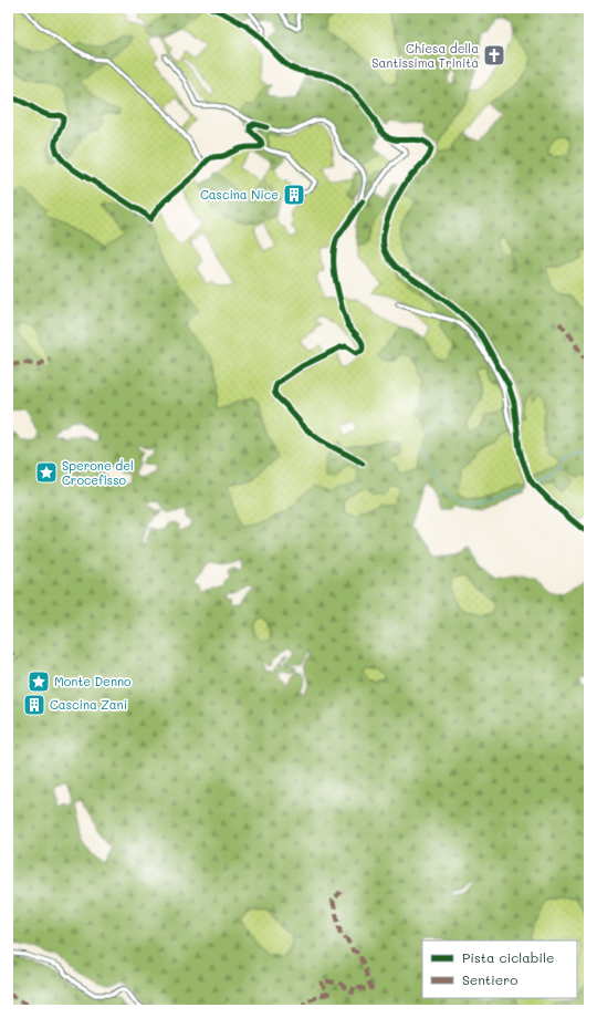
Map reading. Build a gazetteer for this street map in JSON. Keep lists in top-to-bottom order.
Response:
{
  "places": {
    "church": ["Chiesa della Santissima Trinità"],
    "building": ["Cascina Nice", "Cascina Zani"],
    "place": ["Sperone del Crocefisso", "Monte Denno"]
  },
  "legend": ["Pista ciclabile", "Sentiero"]
}
